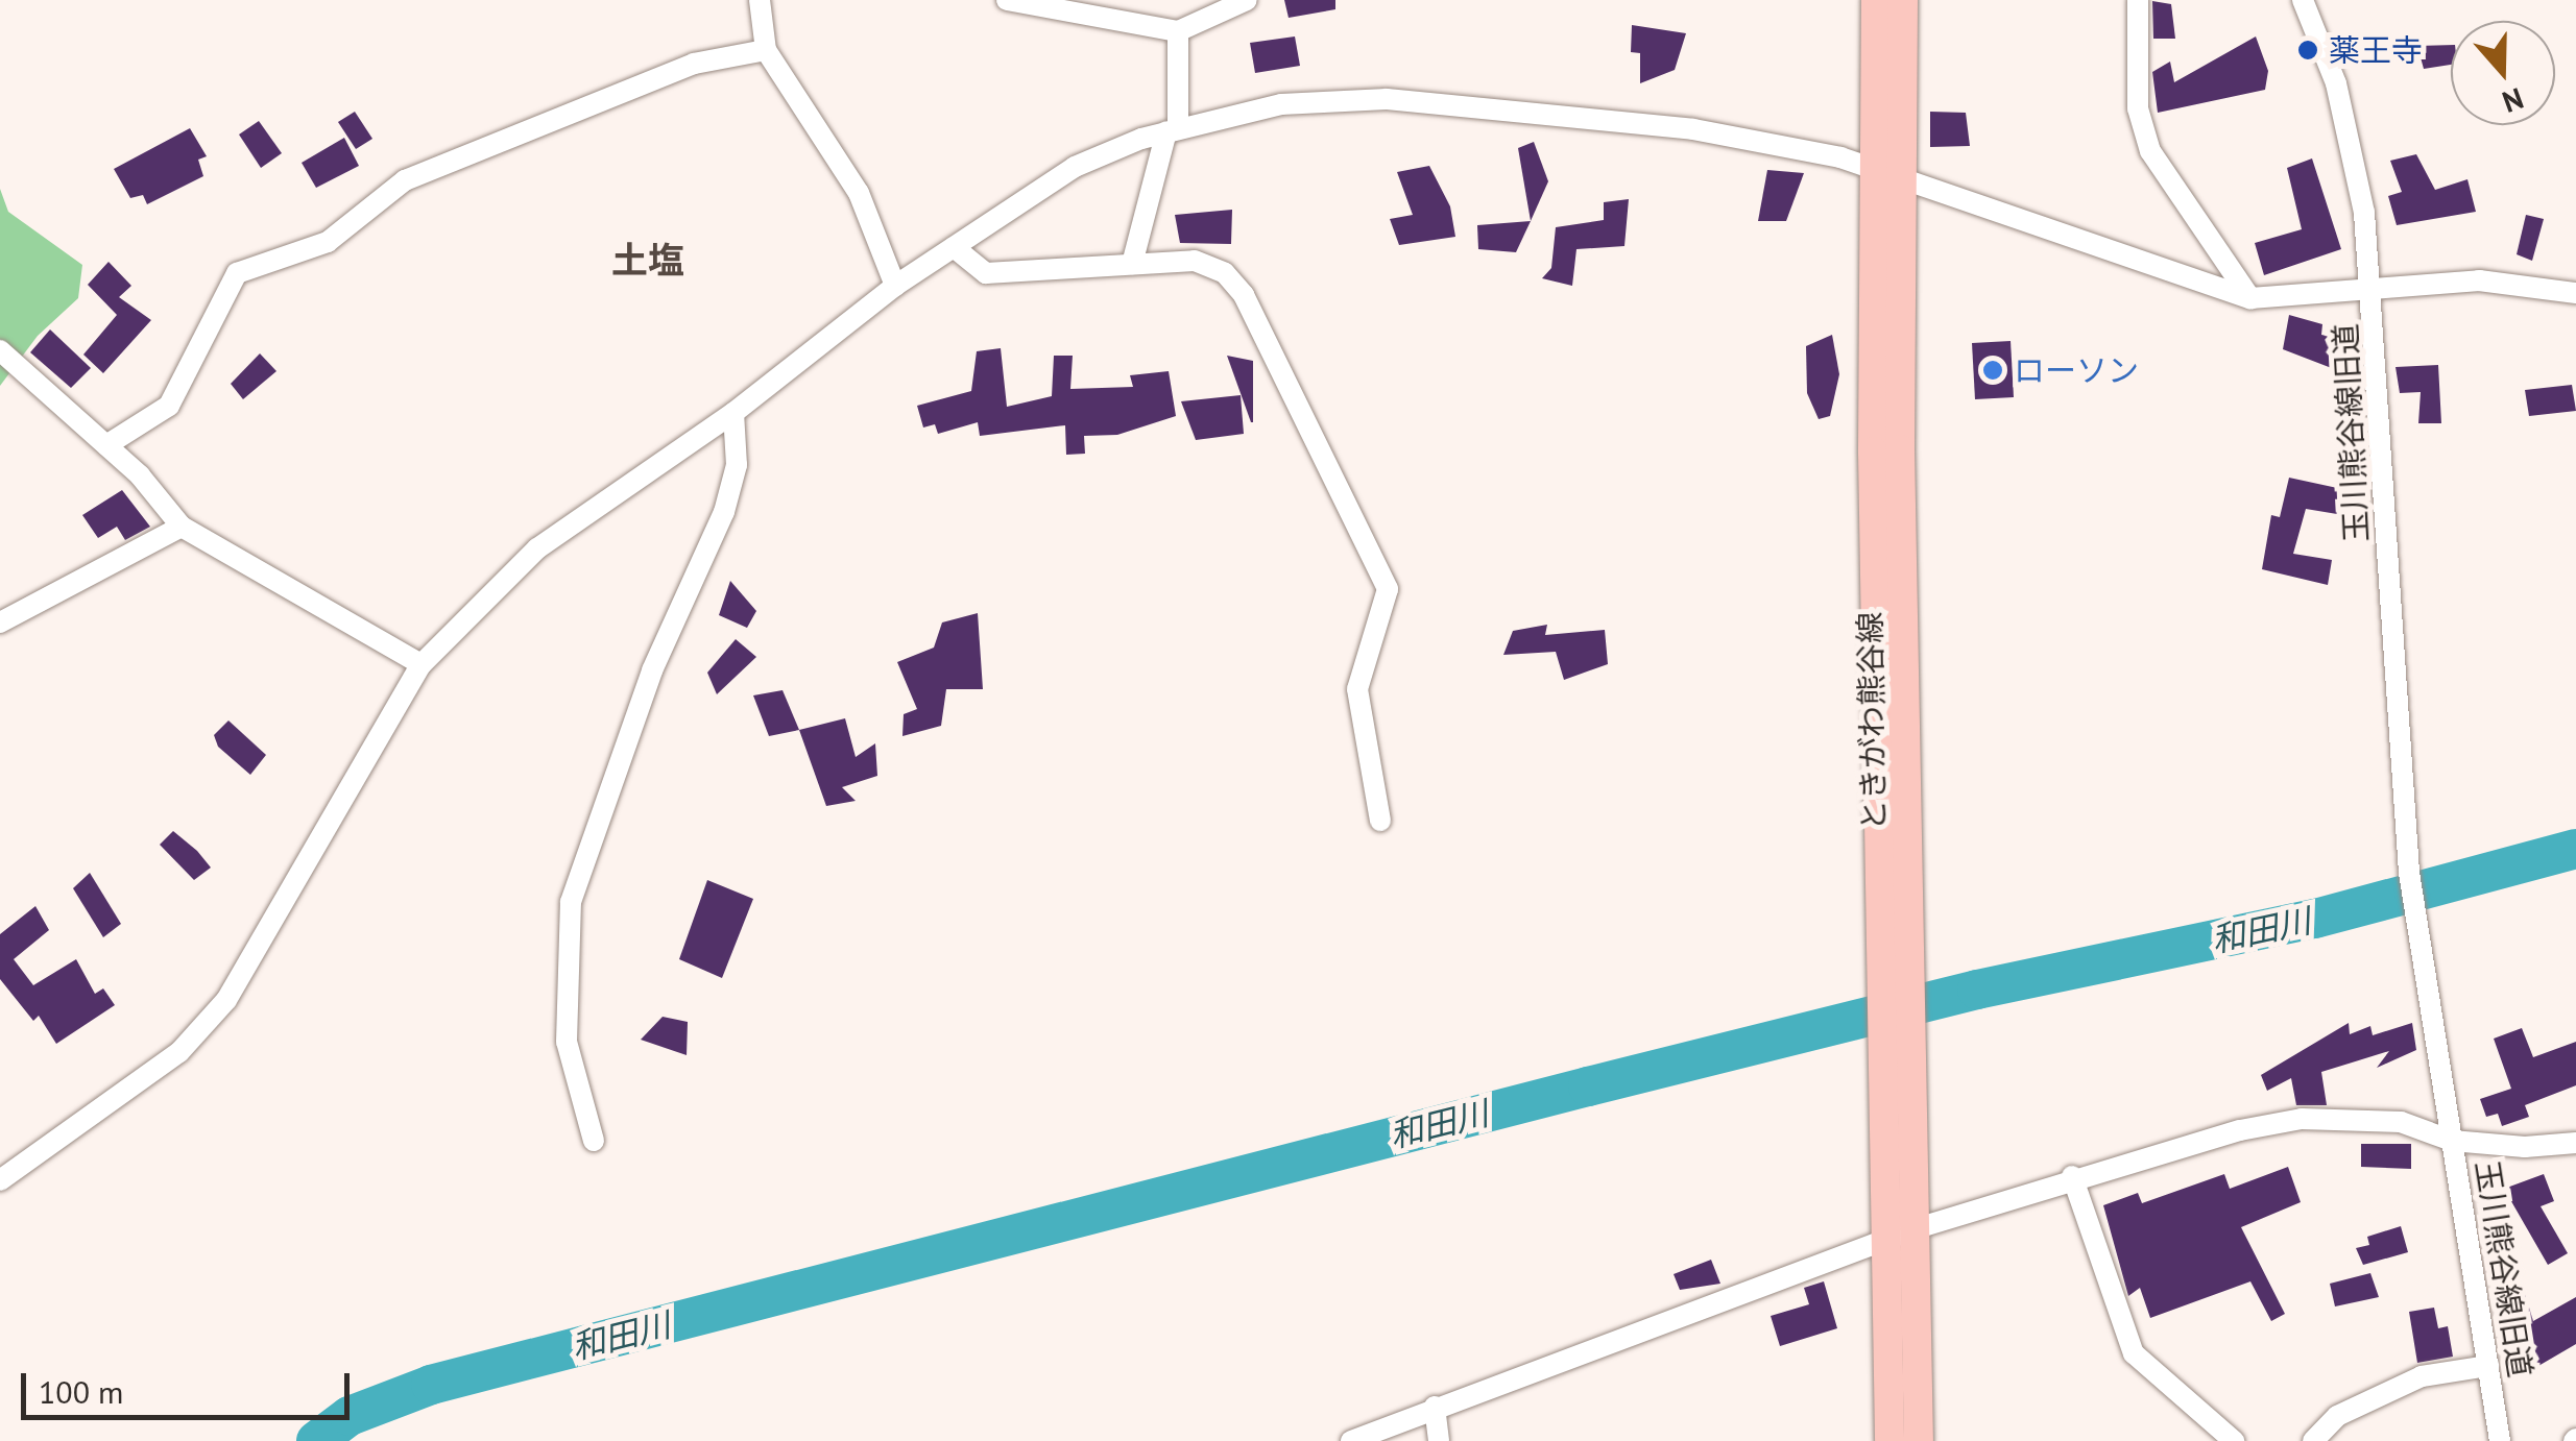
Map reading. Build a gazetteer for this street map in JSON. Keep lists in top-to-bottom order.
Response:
{
  "streets": {
    "main road": ["ときがわ熊谷線"],
    "street": ["玉川熊谷線旧道"]
  },
  "districts": ["土塩"],
  "water": ["和田川"],
  "places": ["薬王寺", "ローソン"],
  "scale_bar": "100 m",
  "north": "bottom"
}
